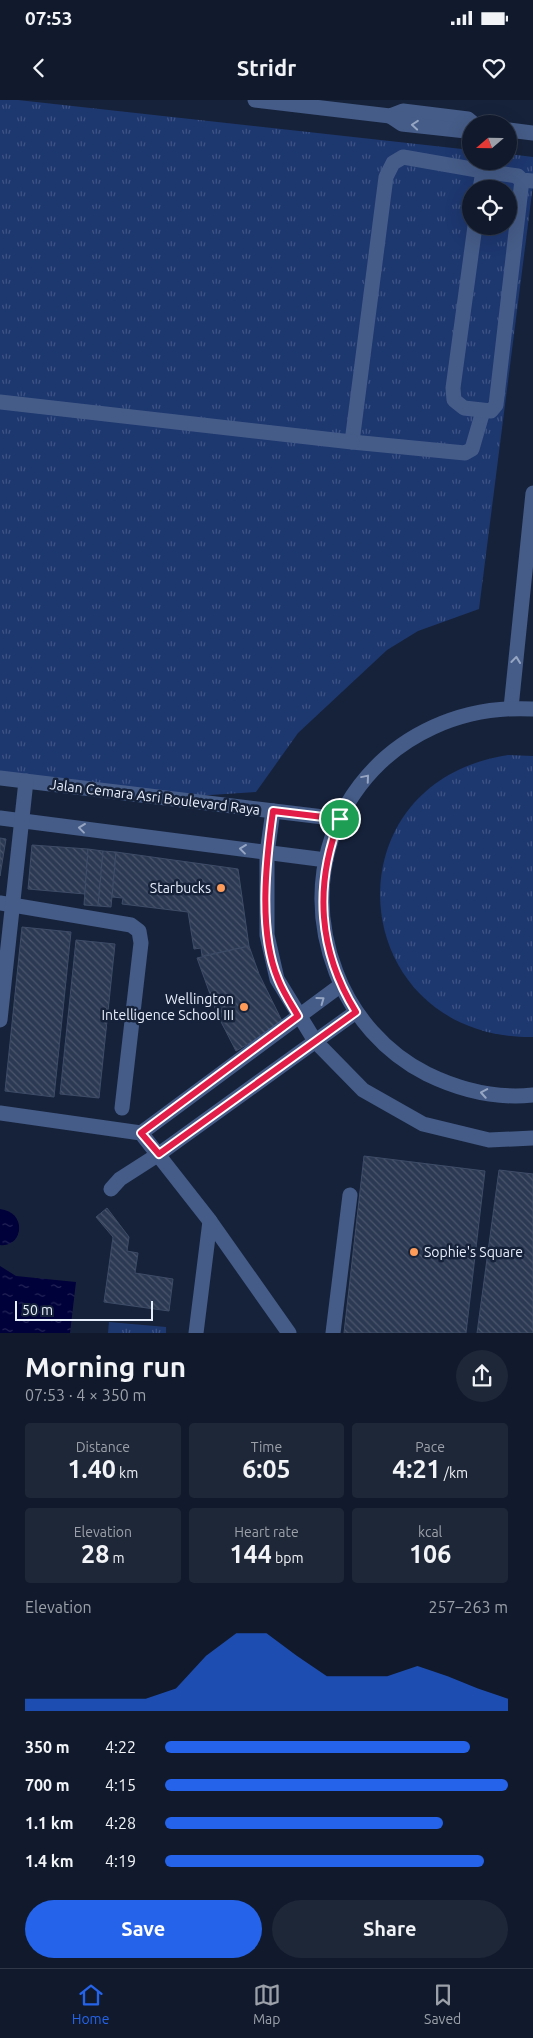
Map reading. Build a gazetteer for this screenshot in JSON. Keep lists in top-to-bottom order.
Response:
{
  "streets": {
    "street": ["Jalan Cemara Asri Boulevard Raya"]
  },
  "places": ["Starbucks", "Wellington Intelligence School III", "Sophie's Square"],
  "scale_bar": "50 m",
  "north": "left",
  "page": {
    "status": "07:53",
    "header": "Stridr",
    "scale": "50 m",
    "heading": ["Morning run", "07:53 · 4 × 350 m"],
    "stats": [
      ["Distance", "1.40 km"],
      ["Time", "6:05"],
      ["Pace", "4:21 /km"],
      ["Elevation", "28 m"],
      ["Heart rate", "144 bpm"],
      ["kcal", "106"]
    ],
    "chart": ["Elevation", "257–263 m"],
    "list": [
      {
        "name": "350 m",
        "note": "4:22"
      },
      {
        "name": "700 m",
        "note": "4:15"
      },
      {
        "name": "1.1 km",
        "note": "4:28"
      },
      {
        "name": "1.4 km",
        "note": "4:19"
      }
    ],
    "buttons": ["Save", "Share"],
    "tabs": ["Home", "Map", "Saved"]
  }
}
